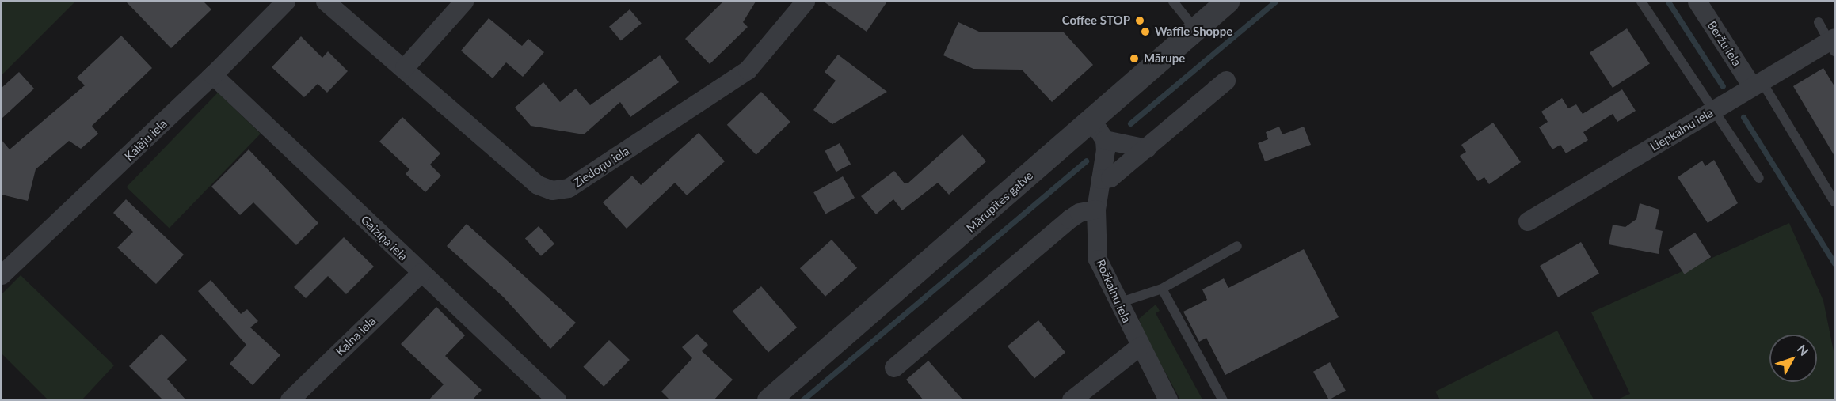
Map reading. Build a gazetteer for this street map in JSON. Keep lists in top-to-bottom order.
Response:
{
  "streets": {
    "street": [
      "Beržu iela",
      "Liepkalnu iela",
      "Kalēju iela",
      "Ziedoņu iela",
      "Mārupītes gatve",
      "Gaiziņa iela",
      "Rožkalnu iela",
      "Kalna iela"
    ]
  },
  "crossings": [
    ["Beržu iela", "Liepkalnu iela"],
    ["Kalēju iela", "Gaiziņa iela"],
    ["Gaiziņa iela", "Kalna iela"]
  ],
  "places": ["Coffee STOP", "Waffle Shoppe", "Mārupe"],
  "north": "top right"
}
